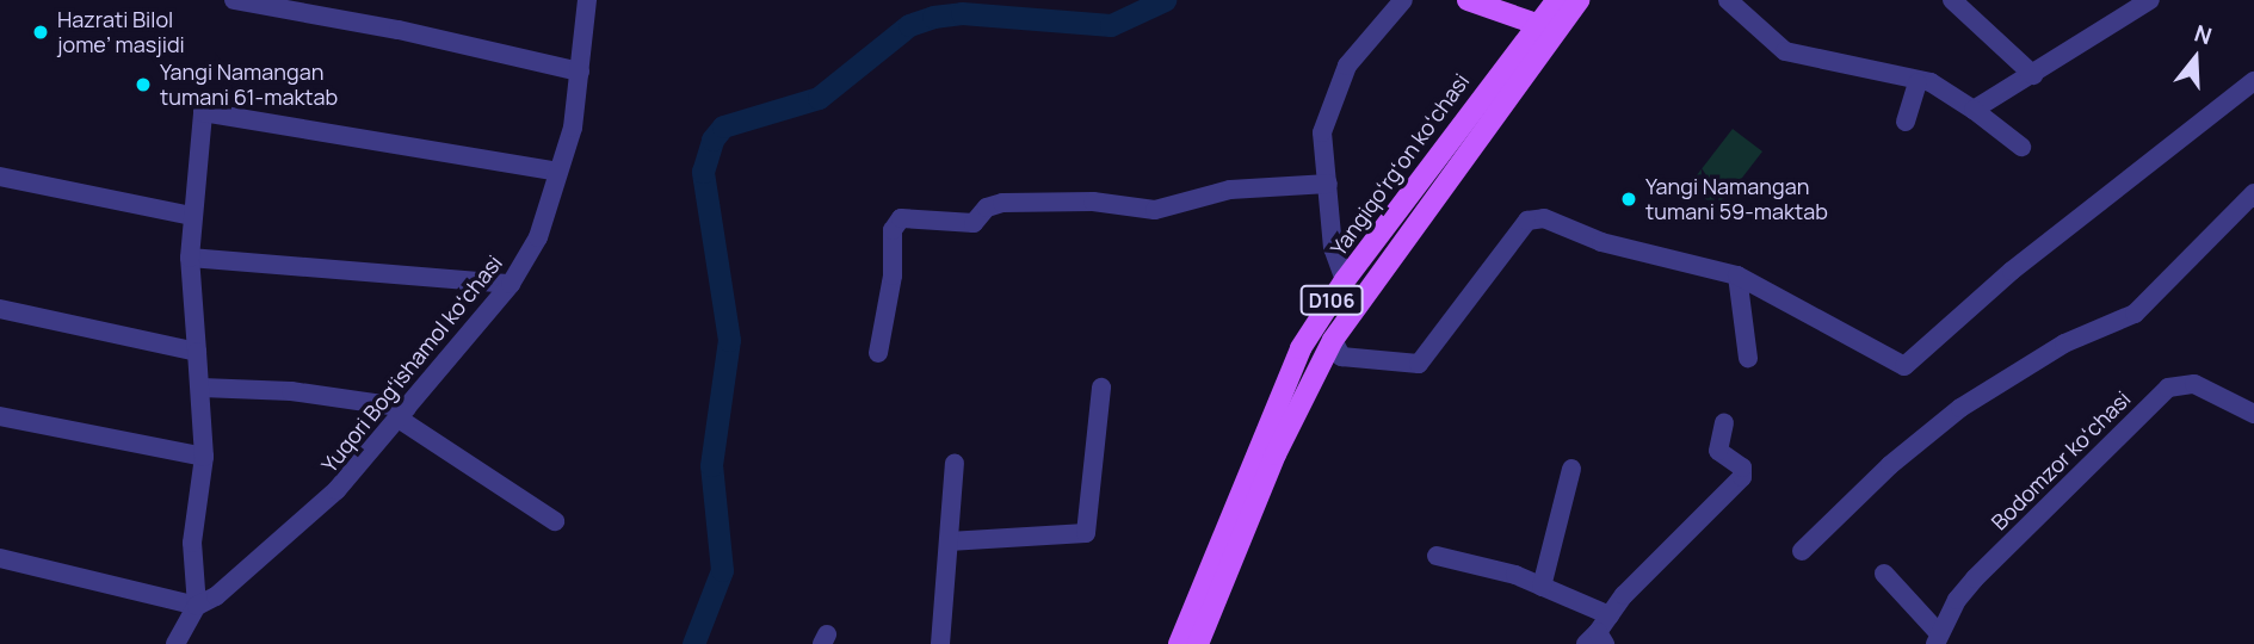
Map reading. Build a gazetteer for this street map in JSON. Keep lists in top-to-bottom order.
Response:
{
  "streets": {
    "main road": ["Yangiqoʻrgʻon koʻchasi", "D106"],
    "street": ["Yuqori Bogʻishamol koʻchasi", "Bodomzor koʻchasi"]
  },
  "places": ["Hazrati Bilol jome’ masjidi", "Yangi Namangan tumani 61-maktab", "Yangi Namangan tumani 59-maktab"],
  "north": "top"
}
